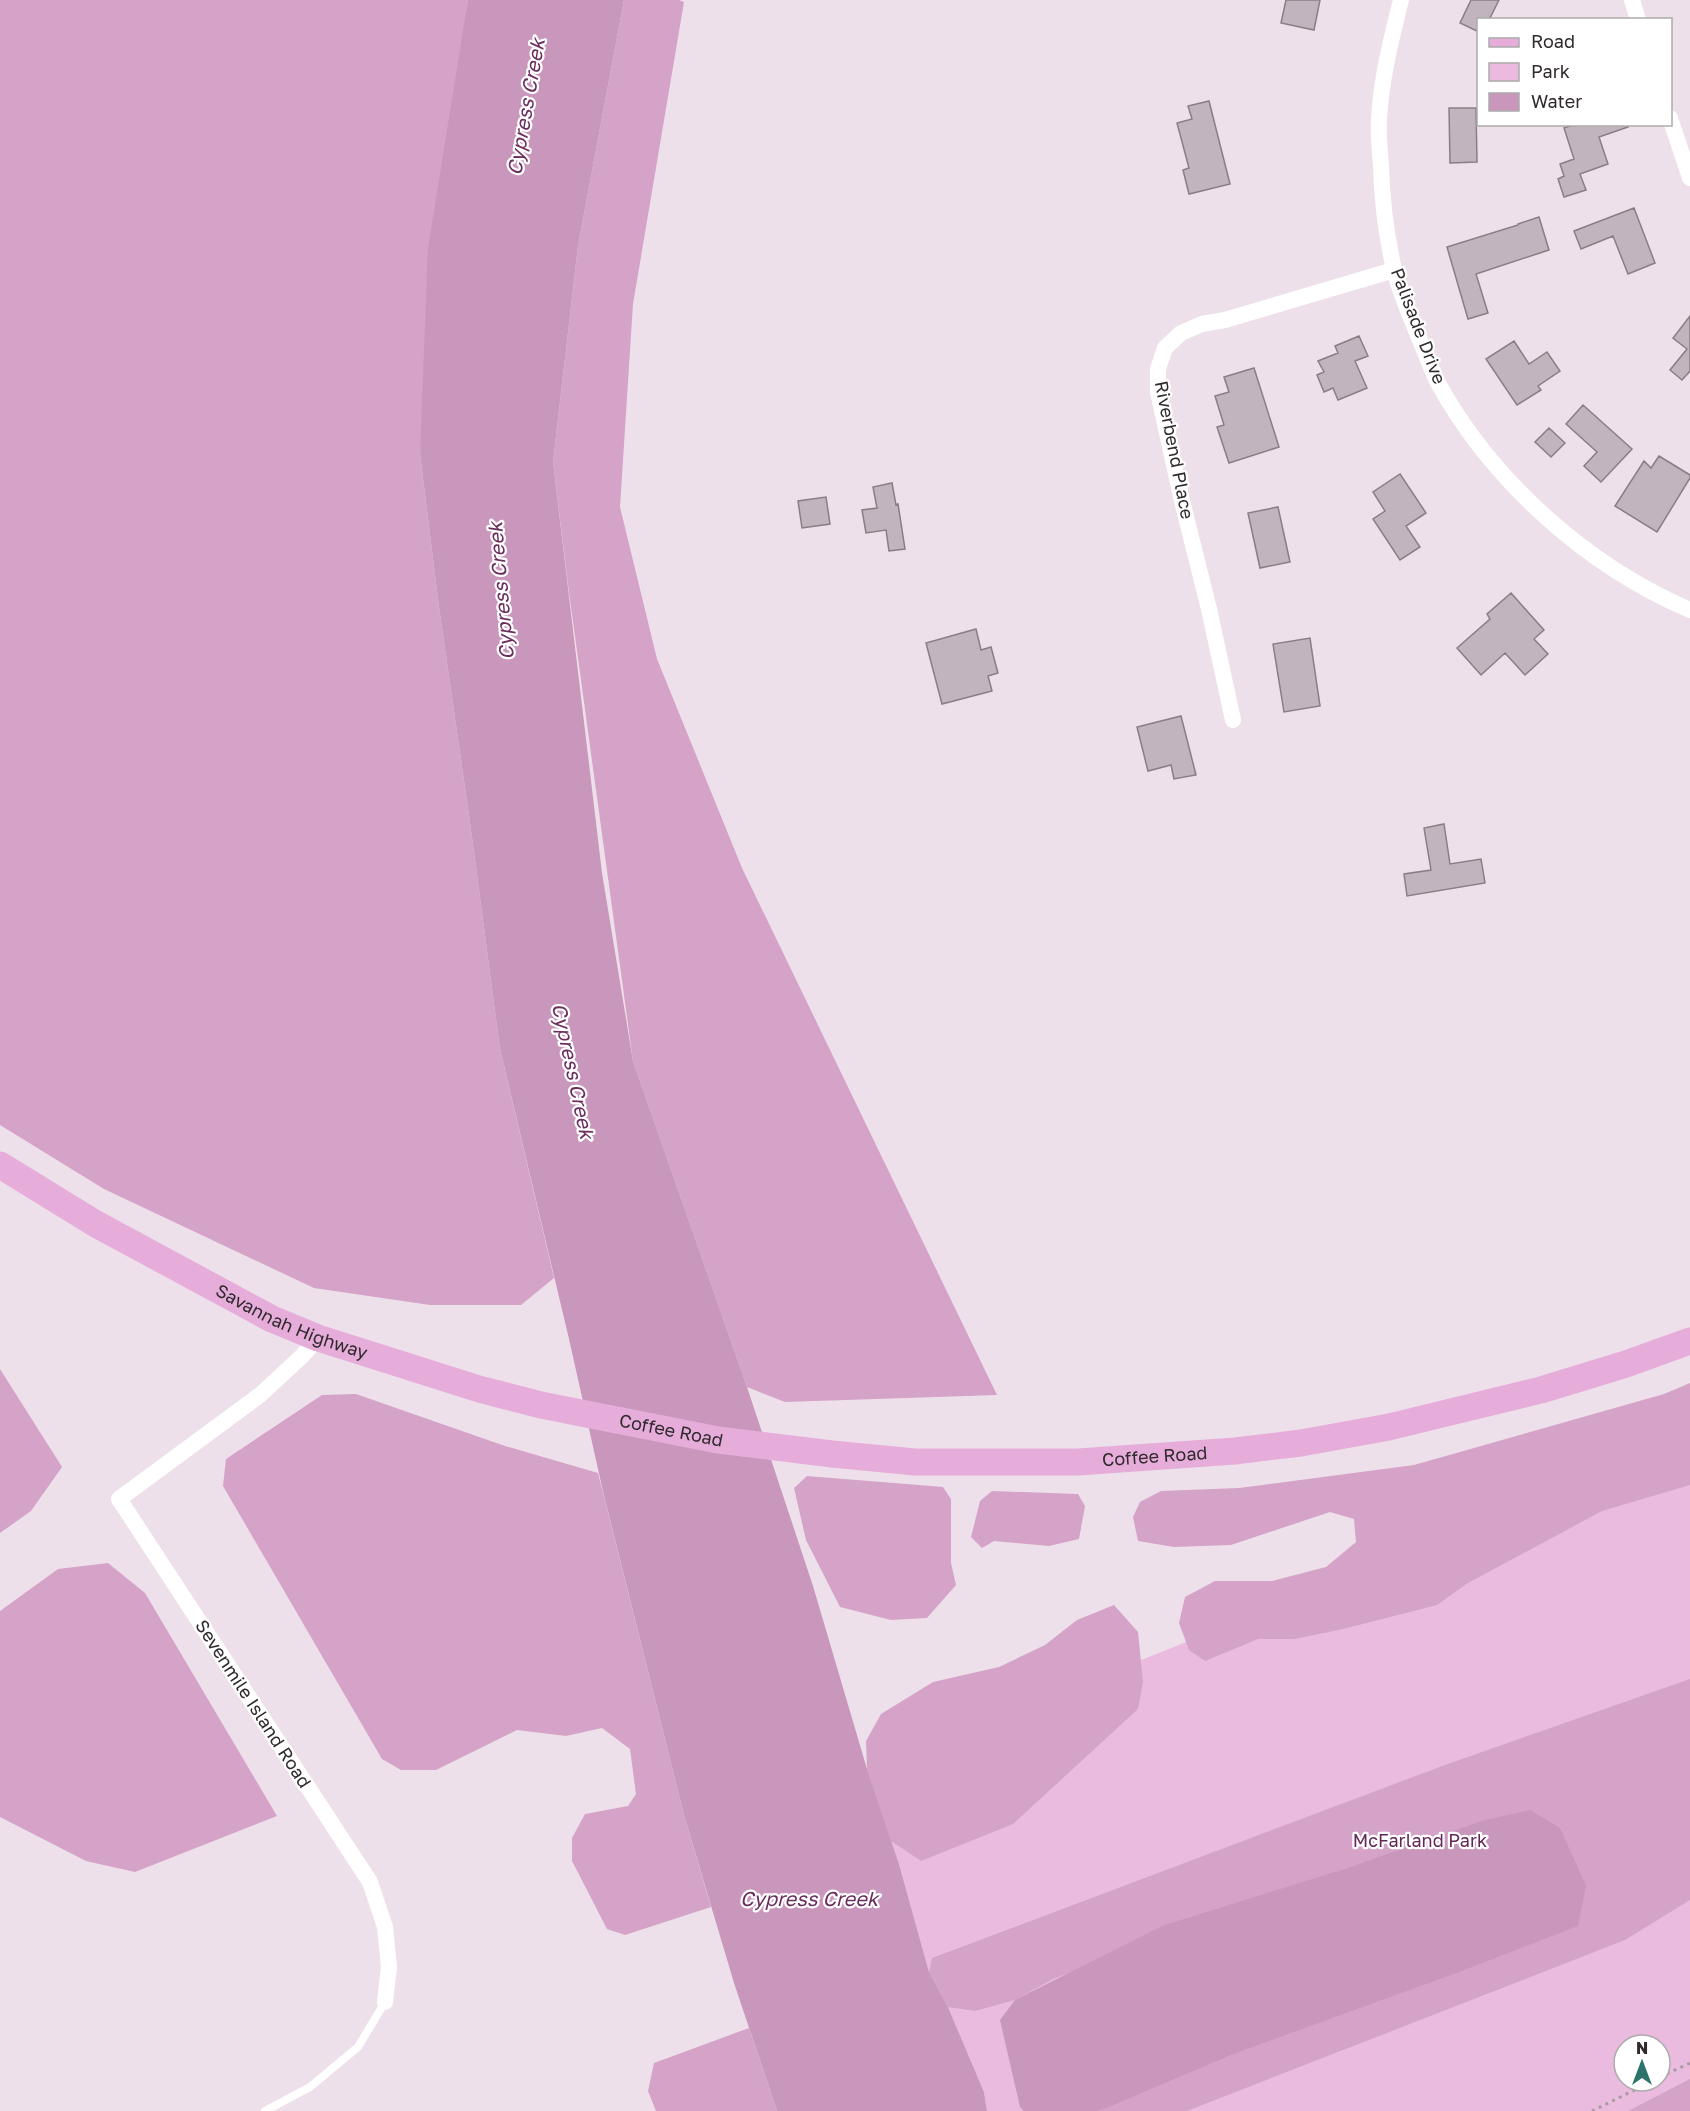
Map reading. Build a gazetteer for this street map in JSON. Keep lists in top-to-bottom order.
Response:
{
  "streets": {
    "main road": ["Savannah Highway", "Coffee Road"],
    "street": ["Palisade Drive", "Riverbend Place", "Sevenmile Island Road"]
  },
  "crossings": [
    ["Palisade Drive", "Riverbend Place"],
    ["Savannah Highway", "Coffee Road"],
    ["Savannah Highway", "Sevenmile Island Road"]
  ],
  "water": ["Cypress Creek"],
  "parks": ["McFarland Park"],
  "legend": ["Road", "Park", "Water"],
  "north": "top"
}
